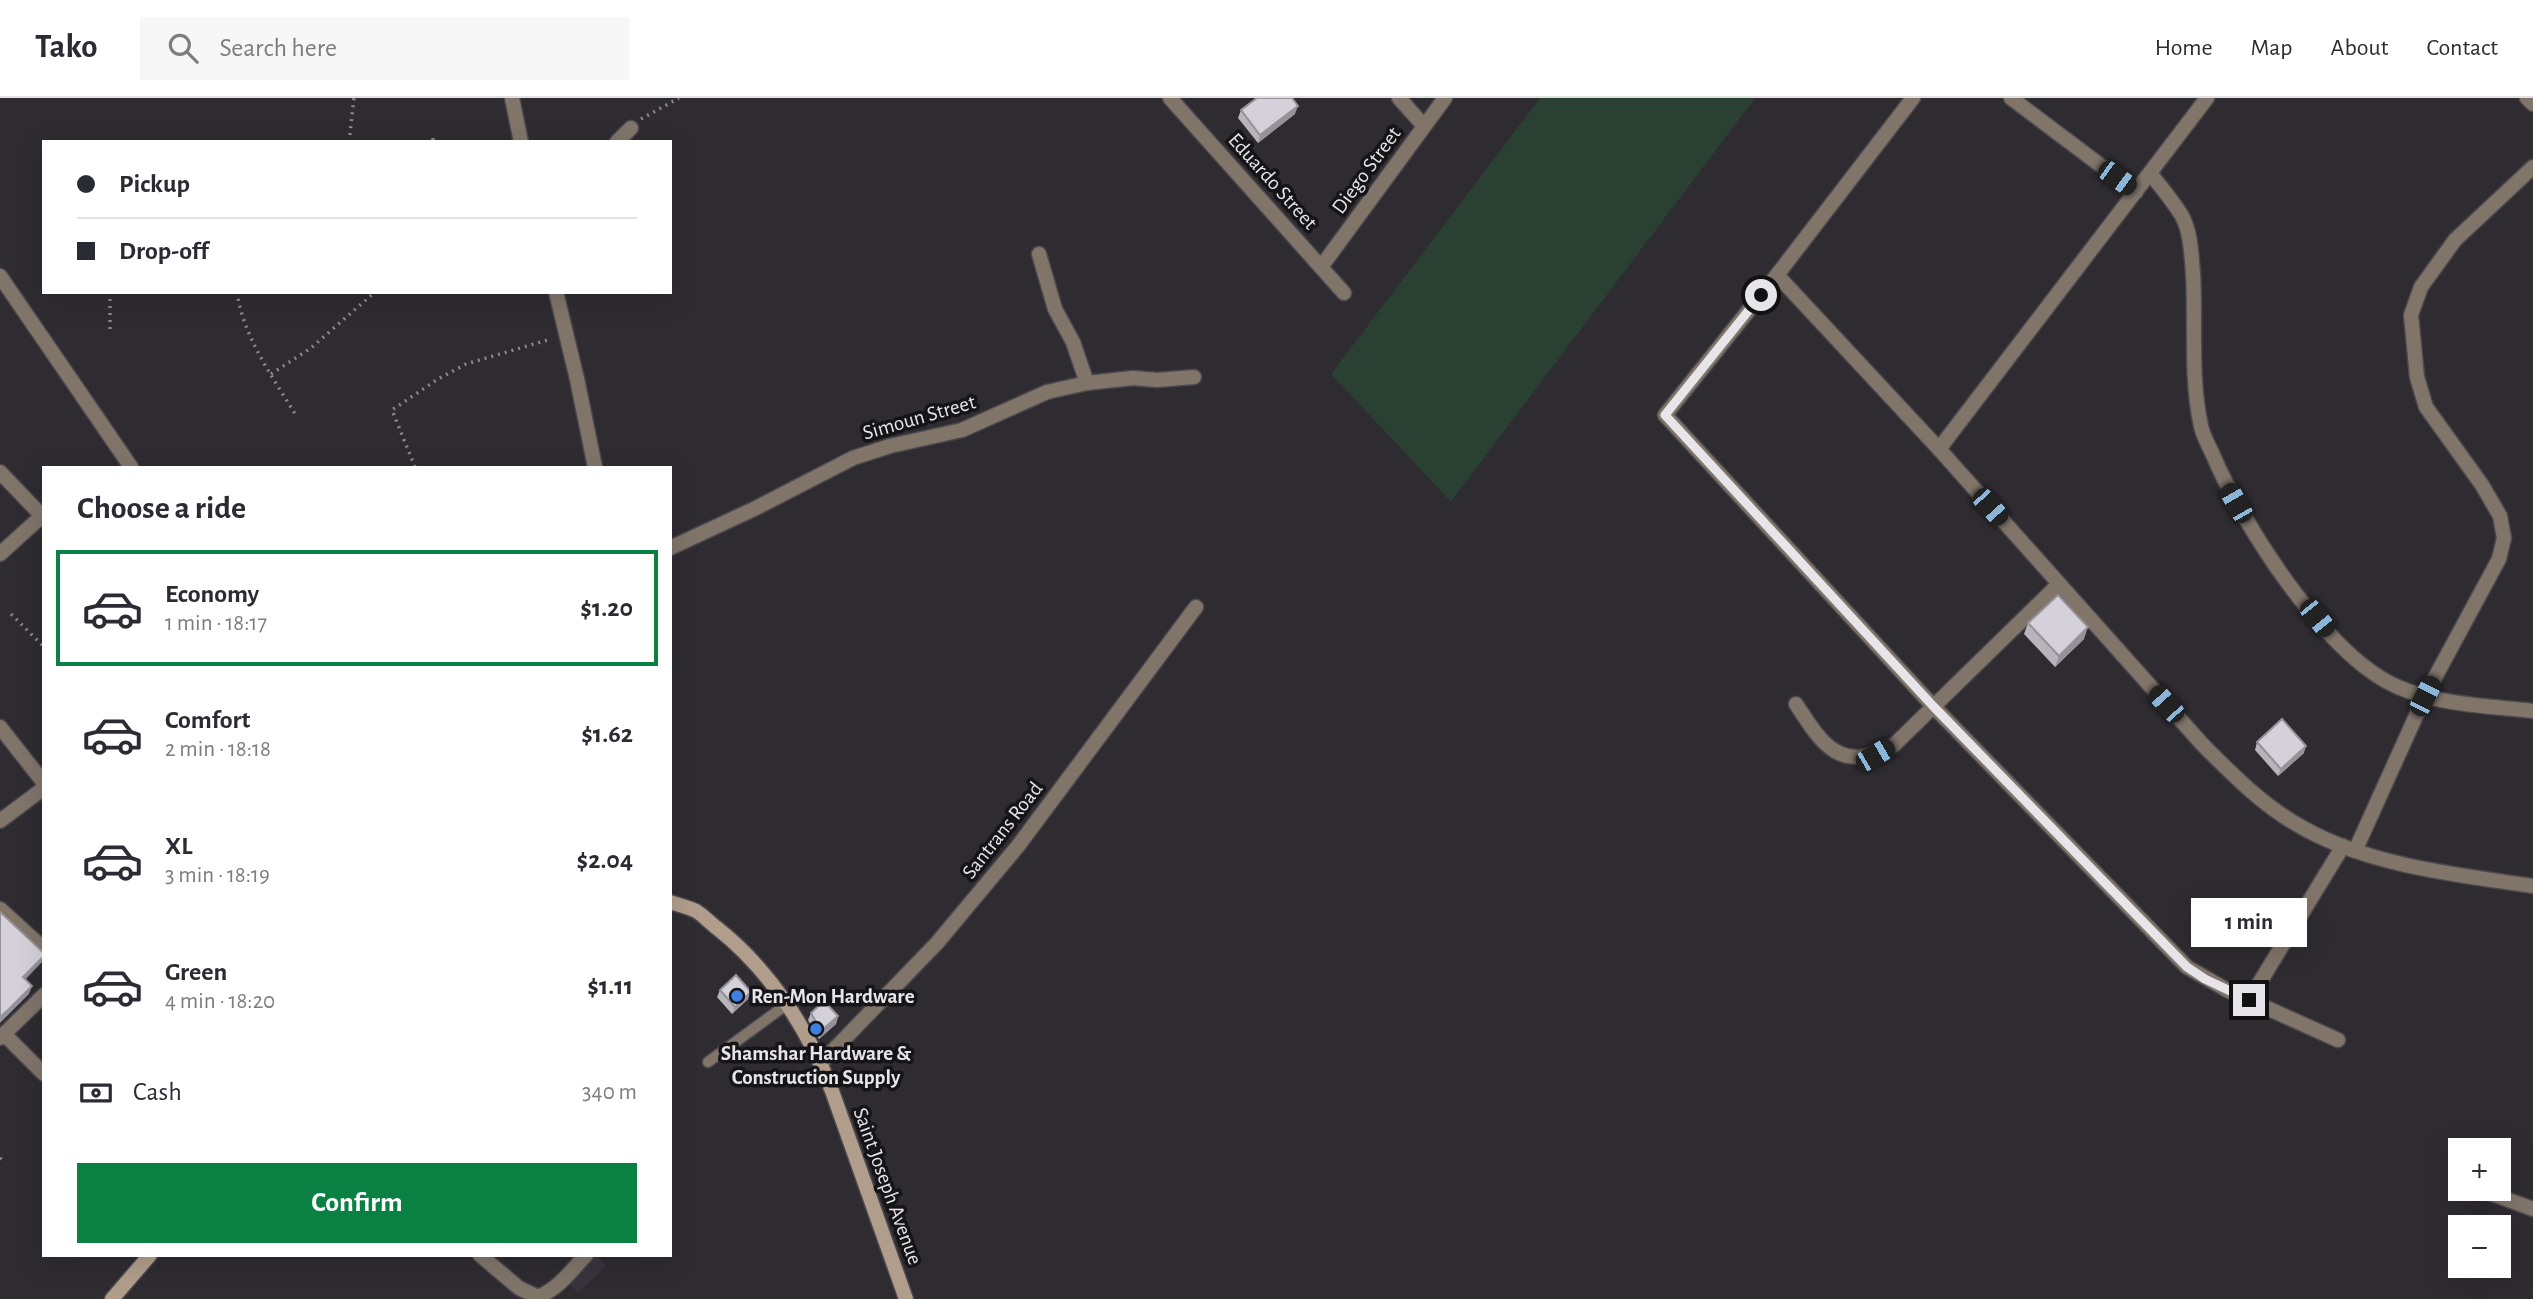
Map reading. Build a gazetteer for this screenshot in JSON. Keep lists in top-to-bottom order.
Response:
{
  "streets": {
    "main road": ["Saint Joseph Avenue"],
    "street": [
      "Diego Street",
      "Eduardo Street",
      "Simoun Street",
      "Santrans Road"
    ]
  },
  "crossings": [
    ["Diego Street", "Eduardo Street"],
    ["Santrans Road", "Saint Joseph Avenue"]
  ],
  "places": ["Ren-Mon Hardware", "Shamshar Hardware & Construction Supply"],
  "page": {
    "header": "Tako",
    "search": "Search here",
    "nav": [
      "Home",
      "Map",
      "About",
      "Contact"
    ],
    "banner": ["Pickup", "Drop-off"],
    "heading": "Choose a ride",
    "list": [
      {
        "name": "Economy",
        "note": "1 min · 18:17",
        "value": "$1.20"
      },
      {
        "name": "Comfort",
        "note": "2 min · 18:18",
        "value": "$1.62"
      },
      {
        "name": "XL",
        "note": "3 min · 18:19",
        "value": "$2.04"
      },
      {
        "name": "Green",
        "note": "4 min · 18:20",
        "value": "$1.11"
      }
    ],
    "bubble": "1 min",
    "pay": ["Cash", "340 m"],
    "map_buttons": ["+", "−"],
    "buttons": "Confirm"
  }
}
